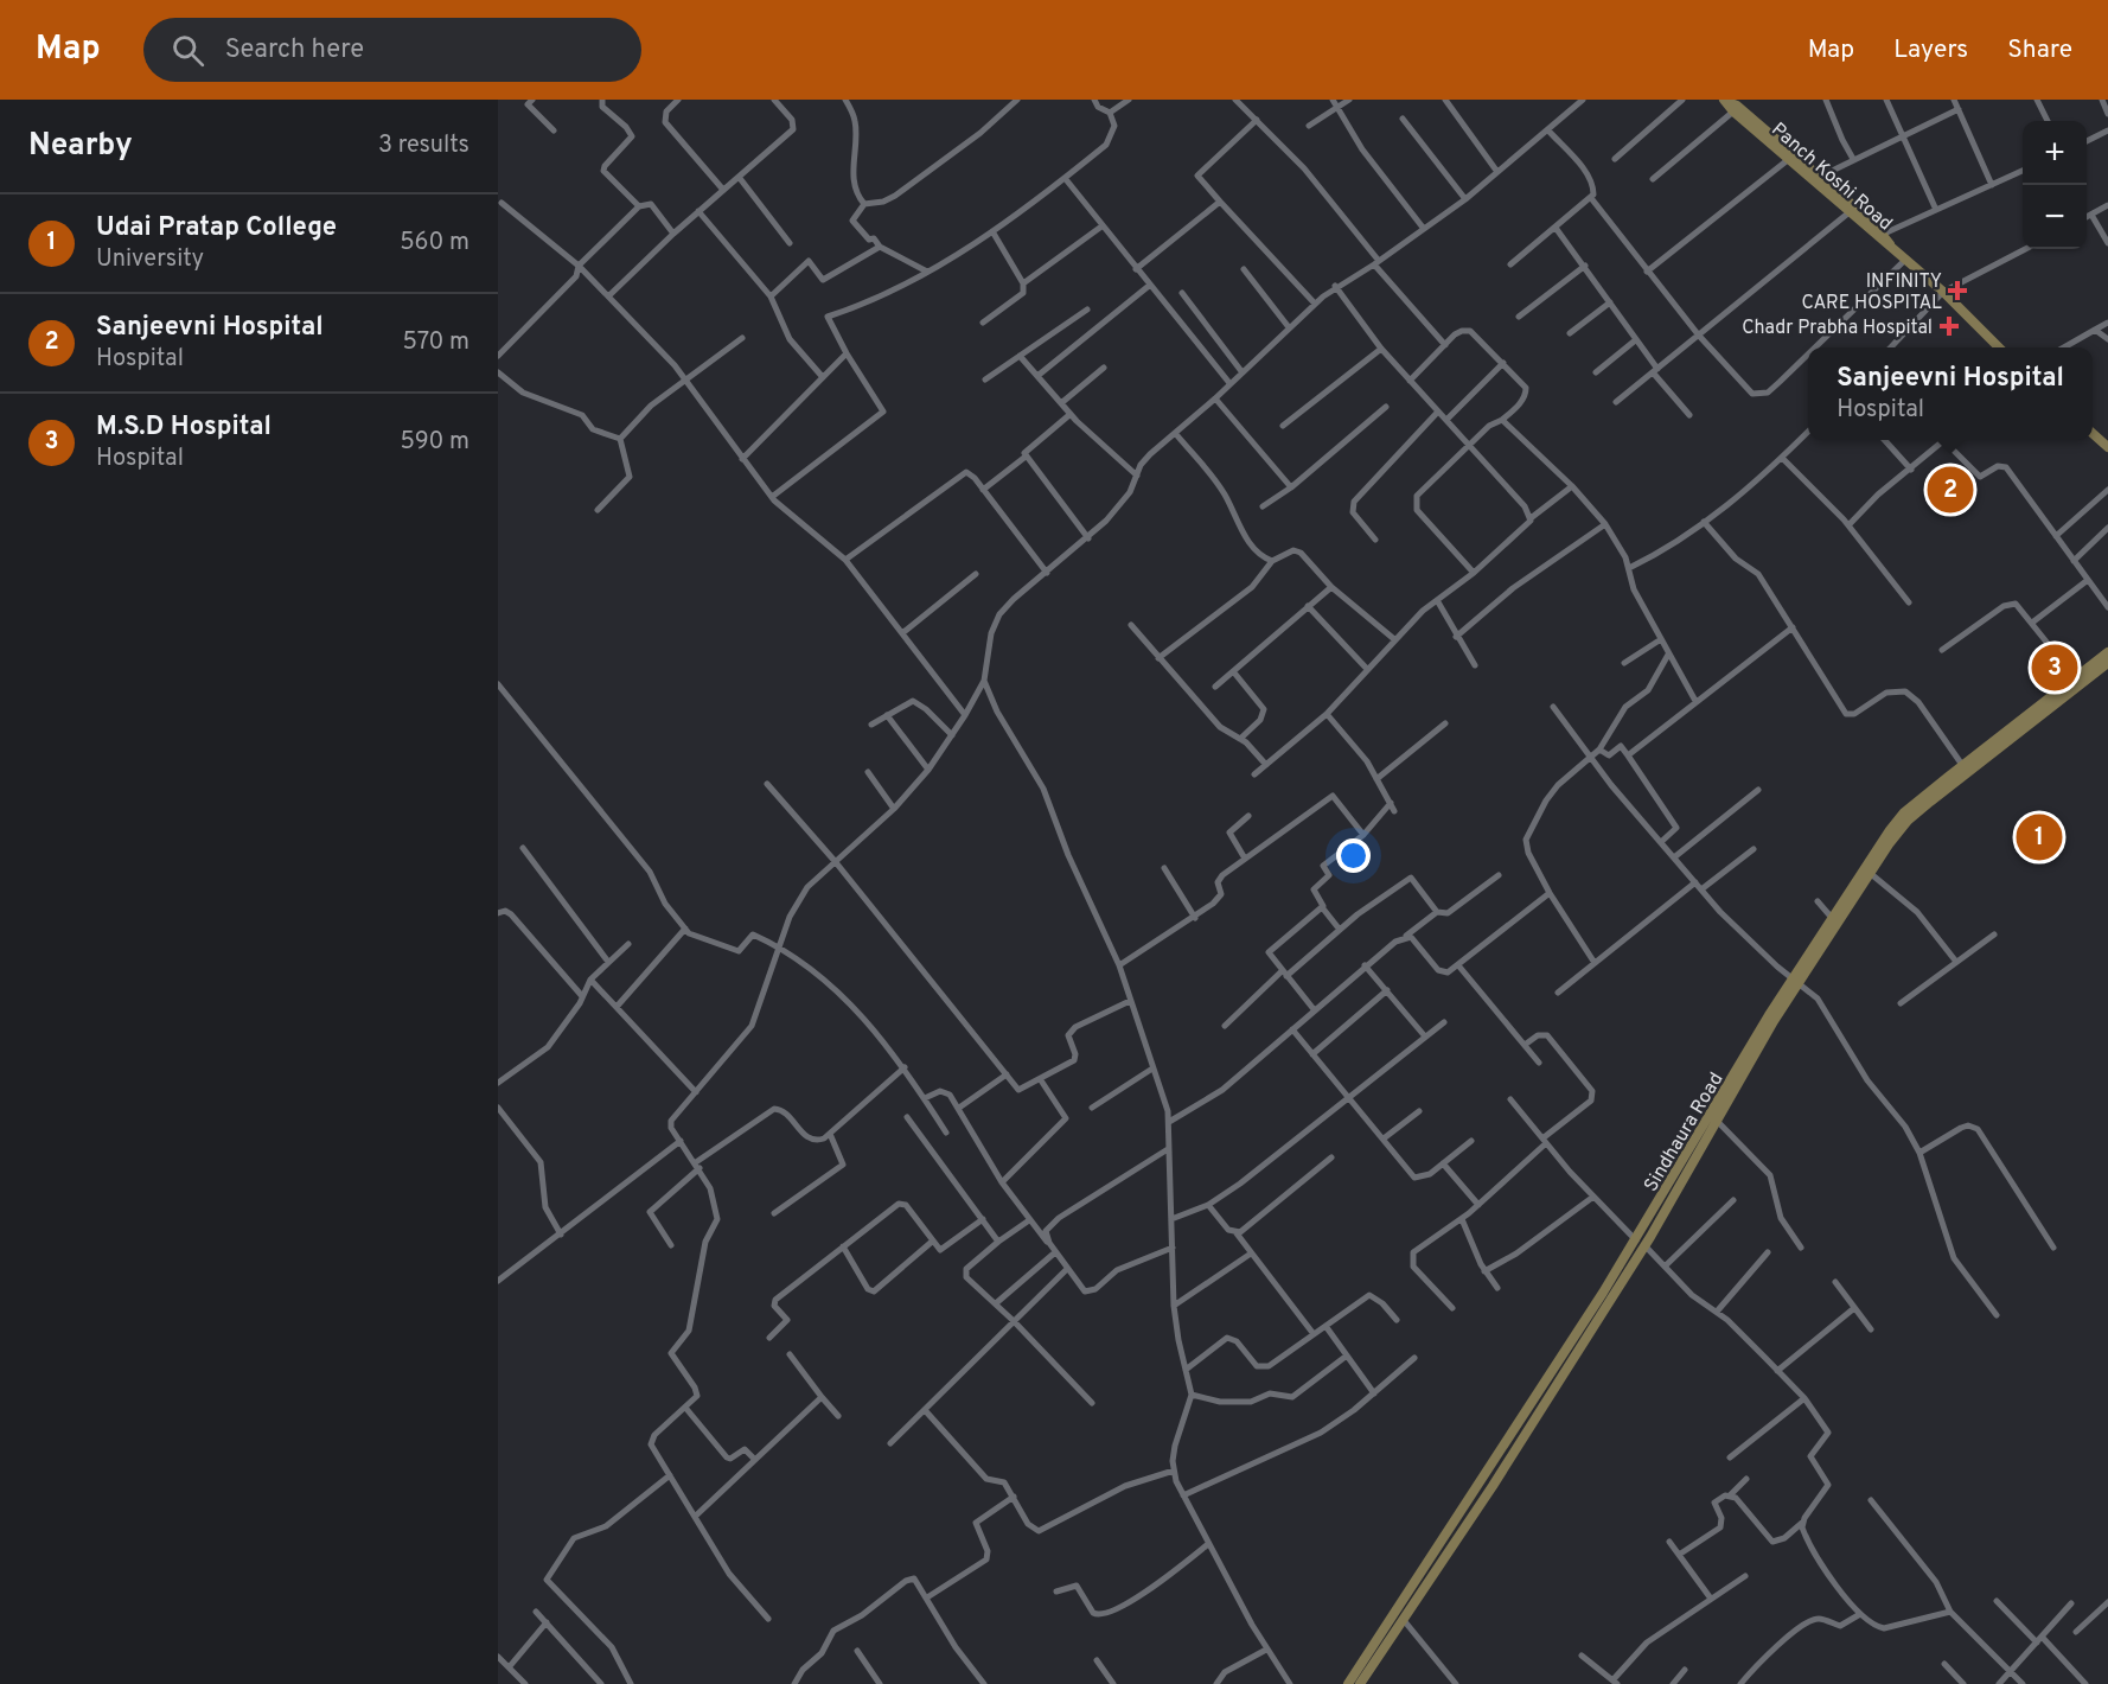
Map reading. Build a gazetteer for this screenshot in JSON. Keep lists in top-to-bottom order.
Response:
{
  "streets": {
    "street": ["Panch Koshi Road", "Sindhaura Road"]
  },
  "places": {
    "health": ["INFINITY CARE HOSPITAL", "Chadr Prabha Hospital"]
  },
  "page": {
    "header": "Map",
    "search": "Search here",
    "nav": ["Map", "Layers", "Share"],
    "heading": ["Nearby", "3 results"],
    "map_buttons": ["+", "−"],
    "list": [
      {
        "mark": "1",
        "name": "Udai Pratap College",
        "note": "University",
        "value": "560 m"
      },
      {
        "mark": "2",
        "name": "Sanjeevni Hospital",
        "note": "Hospital",
        "value": "570 m"
      },
      {
        "mark": "3",
        "name": "M.S.D Hospital",
        "note": "Hospital",
        "value": "590 m"
      }
    ],
    "popup": ["Sanjeevni Hospital", "Hospital"],
    "pins": ["2", "3", "1"]
  }
}
